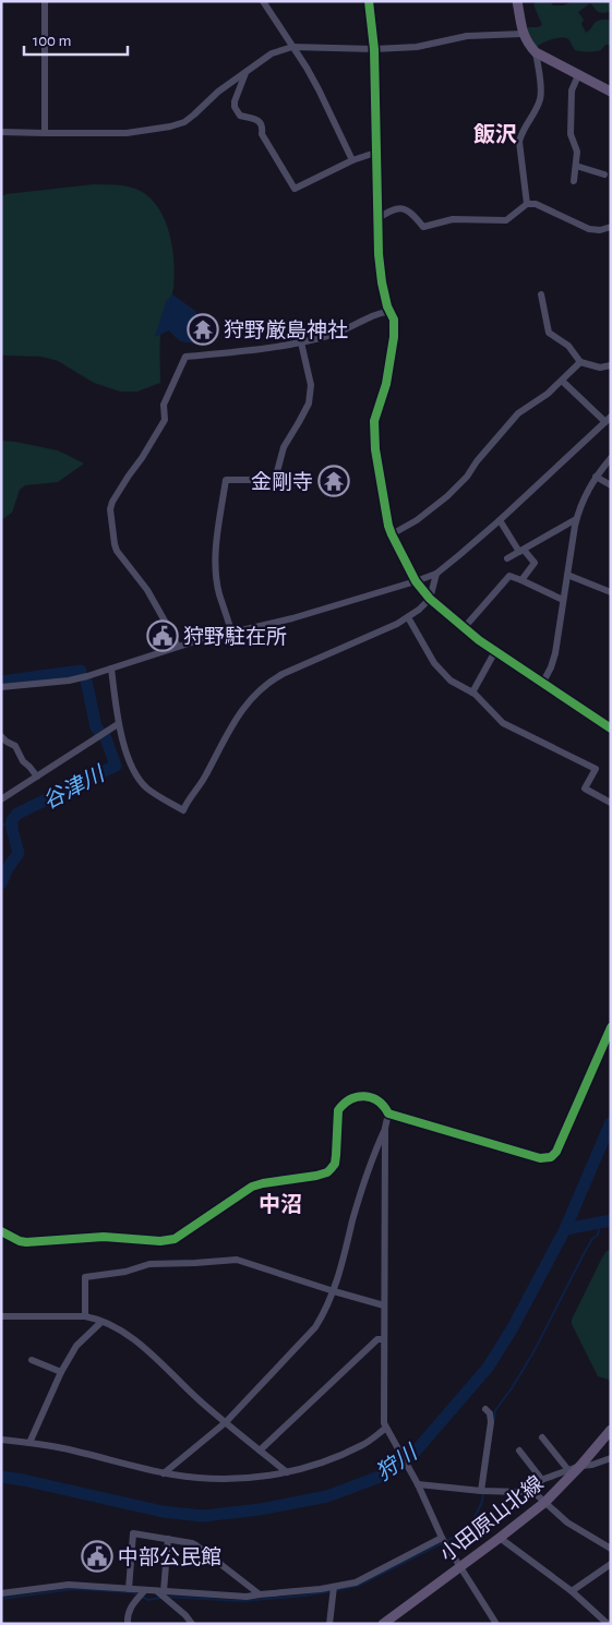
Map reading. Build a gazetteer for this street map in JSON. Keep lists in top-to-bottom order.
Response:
{
  "streets": {
    "main road": ["小田原山北線"]
  },
  "districts": ["飯沢", "中沼"],
  "water": ["谷津川", "狩川"],
  "places": {
    "temple": ["狩野厳島神社", "金剛寺"],
    "public building": ["狩野駐在所", "中部公民館"]
  },
  "scale_bar": "100 m"
}
